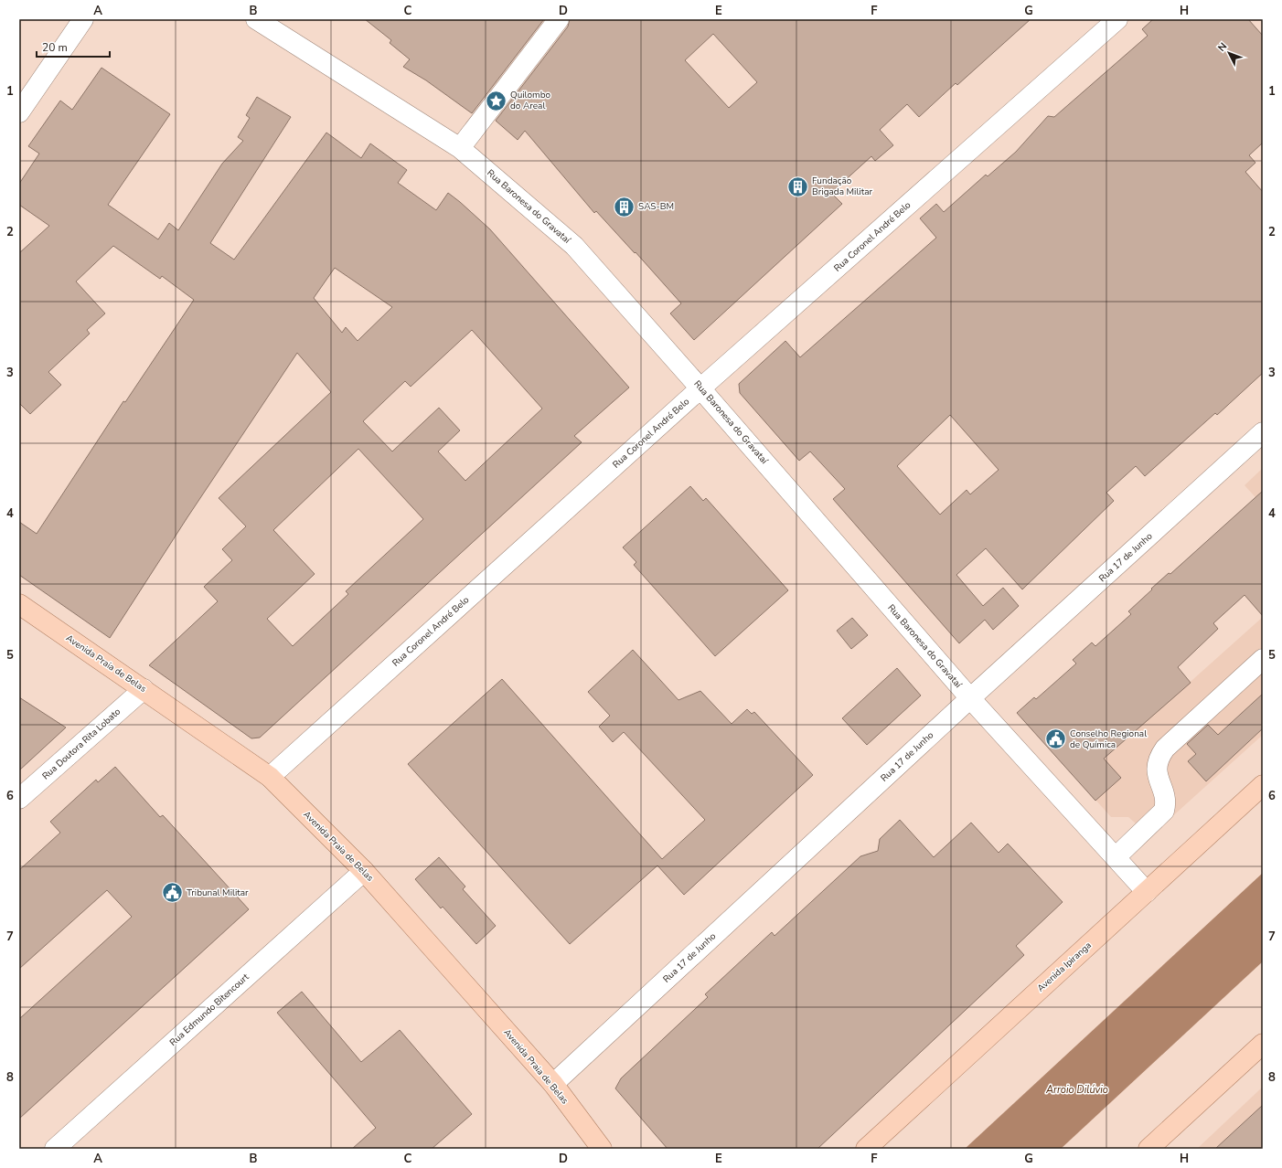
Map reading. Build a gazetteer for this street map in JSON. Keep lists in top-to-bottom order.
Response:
{
  "streets": {
    "main road": ["Avenida Praia de Belas", "Avenida Ipiranga"],
    "street": [
      "Rua Baronesa do Gravataí",
      "Rua Coronel André Belo",
      "Rua 17 de Junho",
      "Rua Doutora Rita Lobato",
      "Rua Edmundo Bitencourt"
    ]
  },
  "crossings": [
    ["Rua Baronesa do Gravataí", "Rua Coronel André Belo"],
    ["Rua Baronesa do Gravataí", "Rua 17 de Junho"],
    ["Rua Baronesa do Gravataí", "Avenida Ipiranga"],
    ["Rua Coronel André Belo", "Avenida Praia de Belas"],
    ["Rua 17 de Junho", "Avenida Praia de Belas"],
    ["Avenida Praia de Belas", "Rua Doutora Rita Lobato"],
    ["Avenida Praia de Belas", "Rua Edmundo Bitencourt"]
  ],
  "water": ["Arroio Dilúvio"],
  "places": {
    "place": ["Quilombo do Areal"],
    "building": ["Fundação Brigada Militar", "SAS-BM"],
    "public building": ["Conselho Regional de Química", "Tribunal Militar"]
  },
  "scale_bar": "20 m",
  "north": "top left",
  "grid": {
    "columns": [
      "A",
      "B",
      "C",
      "D",
      "E",
      "F",
      "G",
      "H"
    ],
    "rows": [
      "1",
      "2",
      "3",
      "4",
      "5",
      "6",
      "7",
      "8"
    ]
  }
}
